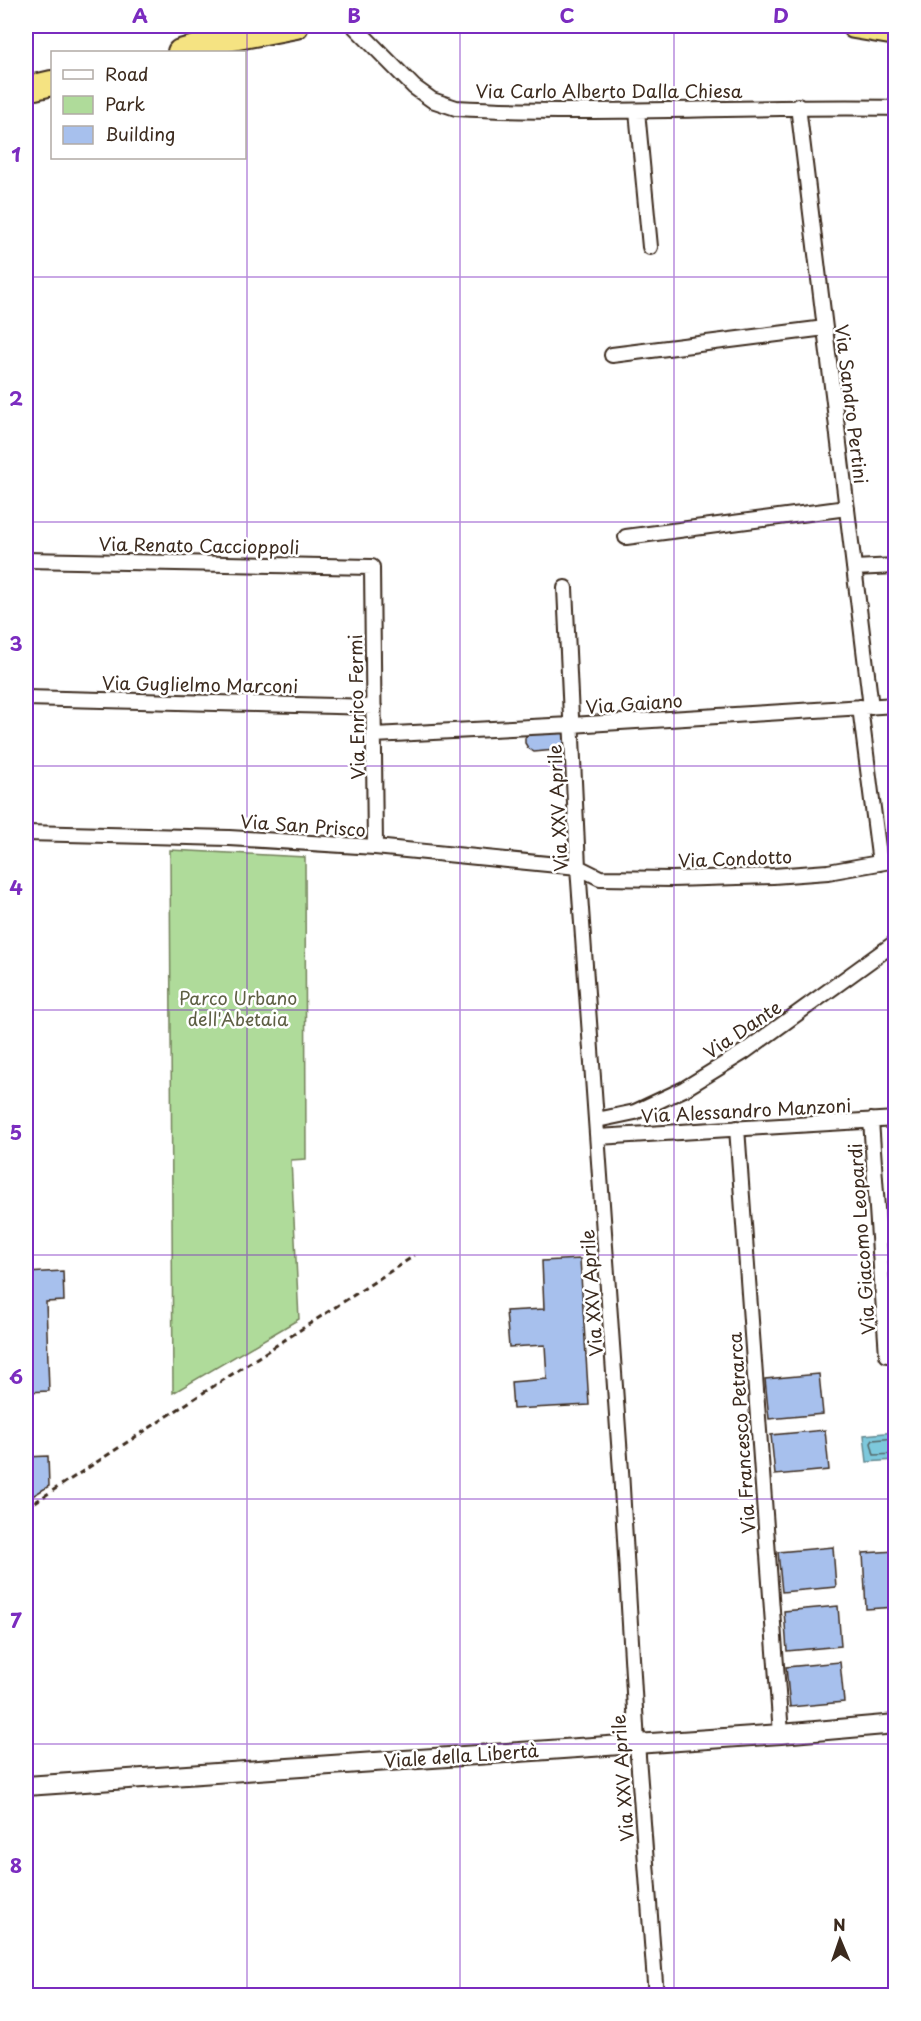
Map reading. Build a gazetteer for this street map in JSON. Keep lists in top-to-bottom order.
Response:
{
  "streets": {
    "street": [
      "Via Carlo Alberto Dalla Chiesa",
      "Via Sandro Pertini",
      "Via Renato Caccioppoli",
      "Via Guglielmo Marconi",
      "Via Gaiano",
      "Via Enrico Fermi",
      "Via XXV Aprile",
      "Via San Prisco",
      "Via Condotto",
      "Via Dante",
      "Via Alessandro Manzoni",
      "Via Giacomo Leopardi",
      "Via Francesco Petrarca",
      "Viale della Libertà"
    ]
  },
  "crossings": [
    ["Via Carlo Alberto Dalla Chiesa", "Via Sandro Pertini"],
    ["Via Sandro Pertini", "Via Gaiano"],
    ["Via Sandro Pertini", "Via Condotto"],
    ["Via Renato Caccioppoli", "Via Enrico Fermi"],
    ["Via Guglielmo Marconi", "Via Enrico Fermi"],
    ["Via Gaiano", "Via Enrico Fermi"],
    ["Via Gaiano", "Via XXV Aprile"],
    ["Via Enrico Fermi", "Via San Prisco"],
    ["Via XXV Aprile", "Via San Prisco"],
    ["Via XXV Aprile", "Via Condotto"],
    ["Via XXV Aprile", "Via Dante"],
    ["Via XXV Aprile", "Via Alessandro Manzoni"],
    ["Via XXV Aprile", "Viale della Libertà"],
    ["Via San Prisco", "Via Condotto"],
    ["Via Alessandro Manzoni", "Via Giacomo Leopardi"],
    ["Via Alessandro Manzoni", "Via Francesco Petrarca"],
    ["Via Francesco Petrarca", "Viale della Libertà"]
  ],
  "parks": ["Parco Urbano dell'Abetaia"],
  "legend": ["Road", "Park", "Building"],
  "north": "top",
  "grid": {
    "columns": [
      "A",
      "B",
      "C",
      "D"
    ],
    "rows": [
      "1",
      "2",
      "3",
      "4",
      "5",
      "6",
      "7",
      "8"
    ]
  }
}
